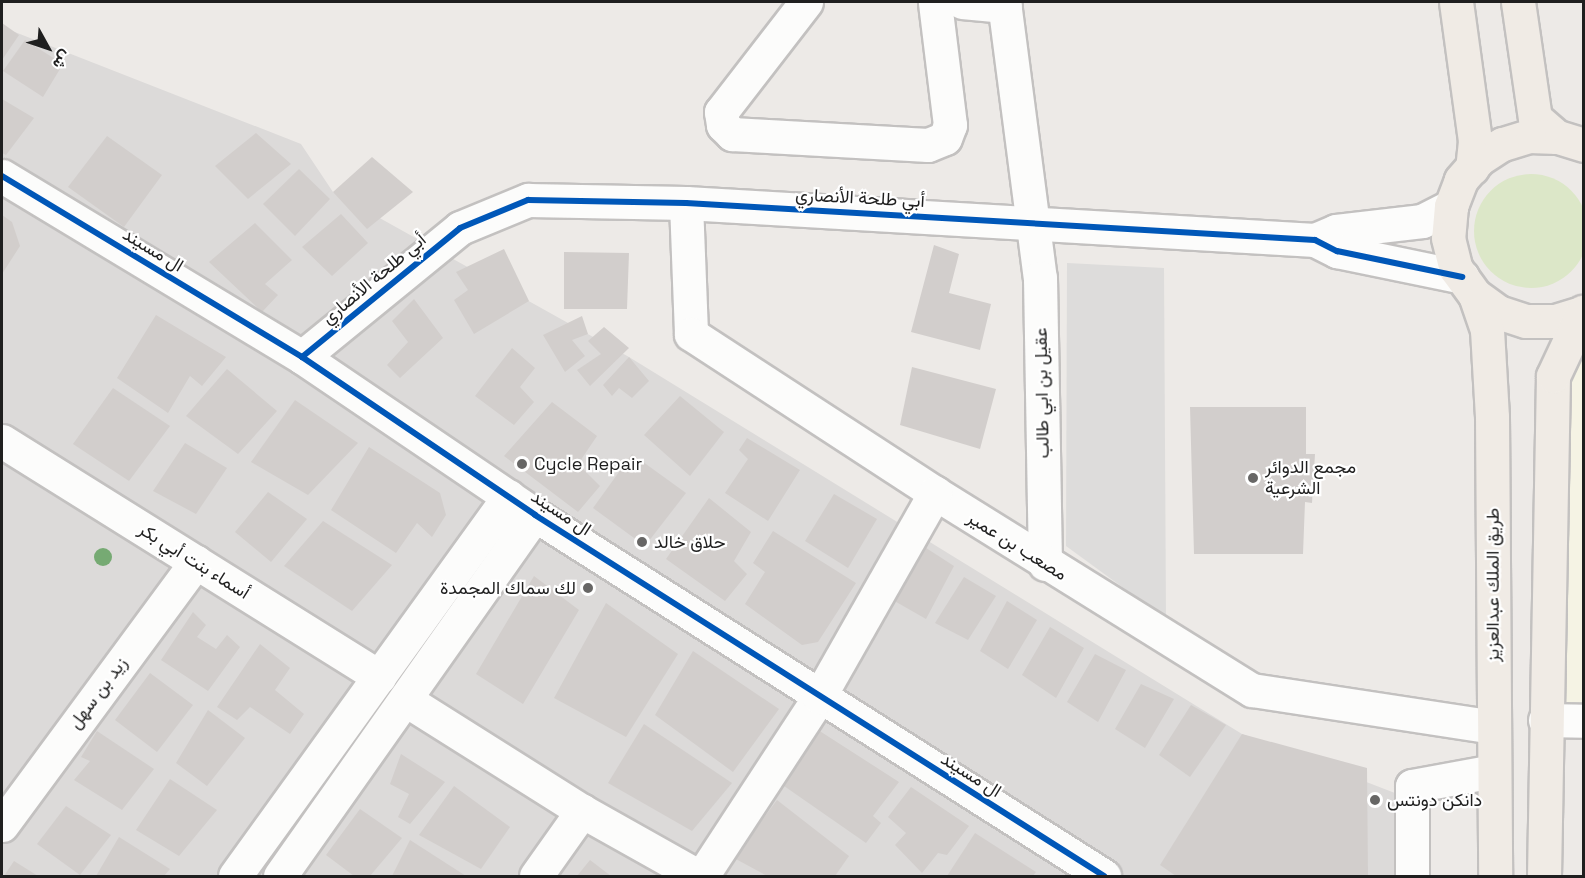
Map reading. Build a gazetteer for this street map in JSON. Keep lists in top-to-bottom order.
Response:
{
  "streets": {
    "main road": ["طريق الملك عبدالعزيز"],
    "street": [
      "أبي طلحة الأنصاري",
      "ال مسيند",
      "عقيل بن ابي طالب",
      "مصعب بن عمير",
      "أسماء بنت أبي بكر",
      "زيد بن سهل"
    ]
  },
  "crossings": [
    ["أبي طلحة الأنصاري", "ال مسيند"],
    ["أبي طلحة الأنصاري", "عقيل بن ابي طالب"],
    ["أبي طلحة الأنصاري", "مصعب بن عمير"],
    ["أبي طلحة الأنصاري", "طريق الملك عبدالعزيز"],
    ["عقيل بن ابي طالب", "مصعب بن عمير"],
    ["مصعب بن عمير", "طريق الملك عبدالعزيز"],
    ["أسماء بنت أبي بكر", "زيد بن سهل"]
  ],
  "places": [
    "Cycle Repair",
    "مجمع الدوائر الشرعية",
    "حلاق خالد",
    "لك سماك المجمدة",
    "دانكن دونتس"
  ],
  "north": "bottom right"
}
